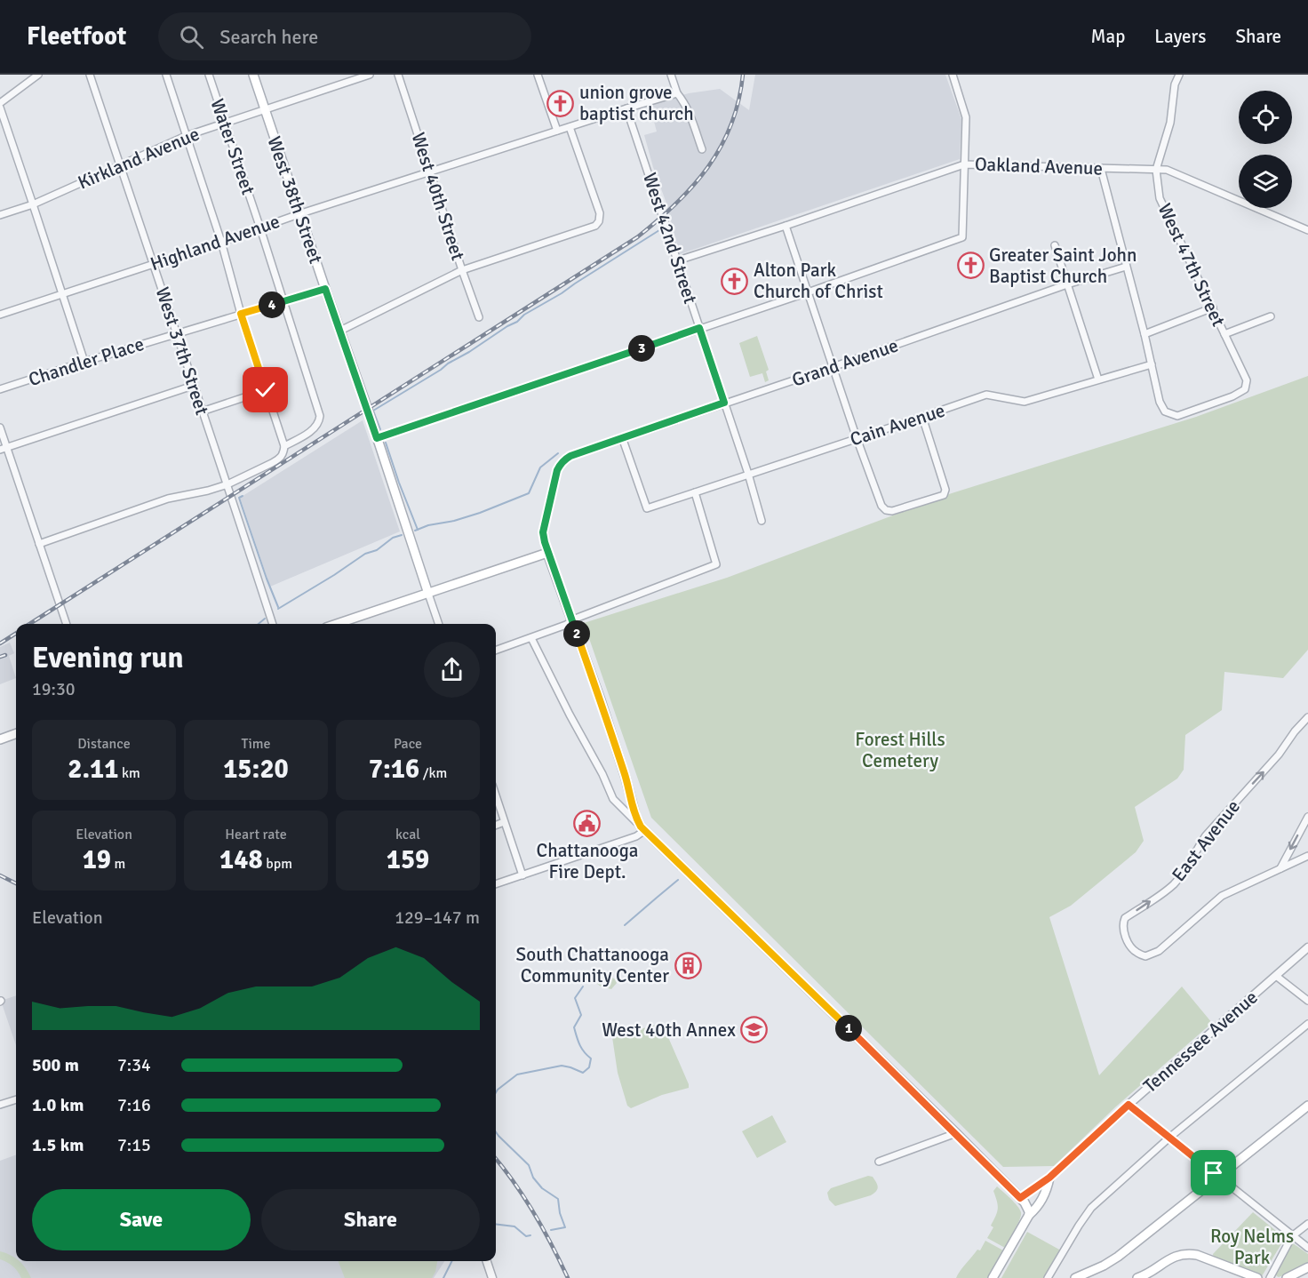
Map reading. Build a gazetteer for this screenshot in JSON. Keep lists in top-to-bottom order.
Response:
{
  "streets": {
    "main road": ["West 38th Street"],
    "street": [
      "Water Street",
      "Kirkland Avenue",
      "Oakland Avenue",
      "West 40th Street",
      "West 42nd Street",
      "Highland Avenue",
      "West 47th Street",
      "West 37th Street",
      "Chandler Place",
      "Grand Avenue",
      "Cain Avenue",
      "East Avenue",
      "Tennessee Avenue"
    ]
  },
  "crossings": [
    ["Water Street", "Kirkland Avenue"],
    ["Water Street", "Highland Avenue"],
    ["Water Street", "Chandler Place"],
    ["Kirkland Avenue", "West 38th Street"],
    ["Kirkland Avenue", "West 37th Street"],
    ["Oakland Avenue", "West 42nd Street"],
    ["Oakland Avenue", "West 47th Street"],
    ["West 40th Street", "Highland Avenue"],
    ["West 38th Street", "Highland Avenue"],
    ["West 38th Street", "Chandler Place"],
    ["West 42nd Street", "Highland Avenue"],
    ["West 42nd Street", "Grand Avenue"],
    ["West 42nd Street", "Cain Avenue"],
    ["Highland Avenue", "West 37th Street"],
    ["West 47th Street", "Cain Avenue"],
    ["West 37th Street", "Chandler Place"],
    ["Grand Avenue", "Cain Avenue"]
  ],
  "parks": ["Forest Hills Cemetery", "Roy Nelms Park"],
  "places": {
    "church": ["union grove baptist church", "Greater Saint John Baptist Church", "Alton Park Church of Christ"],
    "public building": ["Chattanooga Fire Dept."],
    "building": ["South Chattanooga Community Center"],
    "school or university": ["West 40th Annex"]
  },
  "page": {
    "header": "Fleetfoot",
    "search": "Search here",
    "nav": ["Map", "Layers", "Share"],
    "pins": [
      "4",
      "3",
      "2",
      "1"
    ],
    "heading": ["Evening run", "19:30"],
    "stats": [
      ["Distance", "2.11 km"],
      ["Time", "15:20"],
      ["Pace", "7:16 /km"],
      ["Elevation", "19 m"],
      ["Heart rate", "148 bpm"],
      ["kcal", "159"]
    ],
    "chart": ["Elevation", "129–147 m"],
    "list": [
      {
        "name": "500 m",
        "note": "7:34"
      },
      {
        "name": "1.0 km",
        "note": "7:16"
      },
      {
        "name": "1.5 km",
        "note": "7:15"
      }
    ],
    "buttons": ["Save", "Share"]
  }
}
